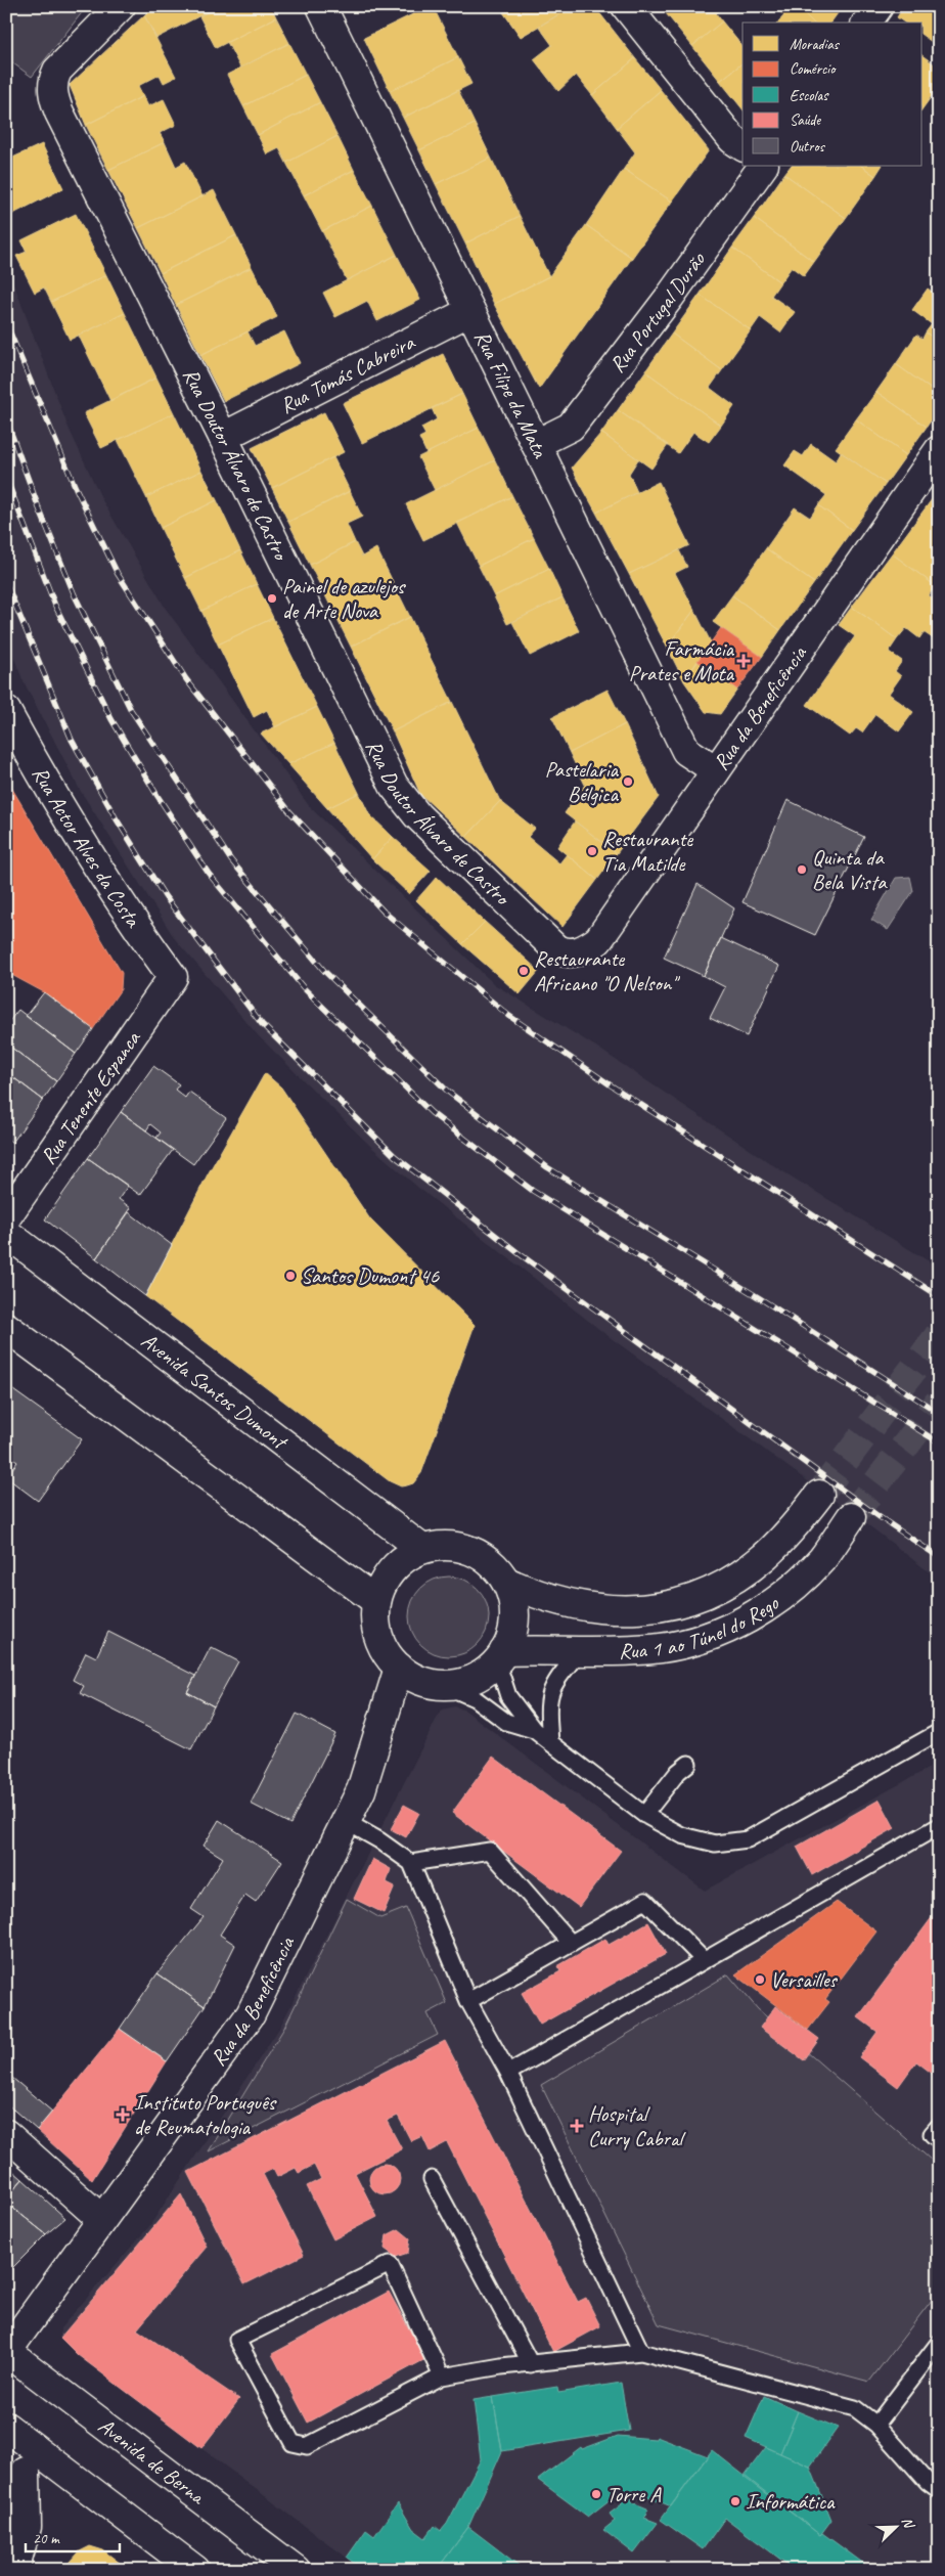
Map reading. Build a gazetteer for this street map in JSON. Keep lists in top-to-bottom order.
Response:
{
  "streets": {
    "street": [
      "Rua Portugal Durão",
      "Rua Tomás Cabreira",
      "Rua Filipe da Mata",
      "Rua Doutor Álvaro de Castro",
      "Rua da Beneficência",
      "Rua Actor Alves da Costa",
      "Rua Tenente Espanca",
      "Avenida Santos Dumont",
      "Rua 1 ao Túnel do Rego",
      "Avenida de Berna"
    ]
  },
  "crossings": [
    ["Rua Portugal Durão", "Rua Filipe da Mata"],
    ["Rua Tomás Cabreira", "Rua Filipe da Mata"],
    ["Rua Tomás Cabreira", "Rua Doutor Álvaro de Castro"],
    ["Rua Filipe da Mata", "Rua da Beneficência"],
    ["Rua Doutor Álvaro de Castro", "Rua da Beneficência"],
    ["Rua da Beneficência", "Avenida Santos Dumont"],
    ["Rua da Beneficência", "Rua 1 ao Túnel do Rego"],
    ["Rua da Beneficência", "Avenida de Berna"],
    ["Rua Actor Alves da Costa", "Rua Tenente Espanca"],
    ["Avenida Santos Dumont", "Rua 1 ao Túnel do Rego"]
  ],
  "places": {
    "other": [
      "Painel de azulejos de Arte Nova",
      "Pastelaria Bélgica",
      "Restaurante Tia Matilde",
      "Quinta da Bela Vista",
      "Restaurante Africano \"O Nelson\"",
      "Santos Dumont 46",
      "Versailles",
      "Torre A",
      "Informática"
    ],
    "health": ["Farmácia Prates e Mota", "Instituto Português de Reumatologia", "Hospital Curry Cabral"]
  },
  "legend": [
    "Moradias",
    "Comércio",
    "Escolas",
    "Saúde",
    "Outros"
  ],
  "scale_bar": "20 m",
  "north": "top right"
}
